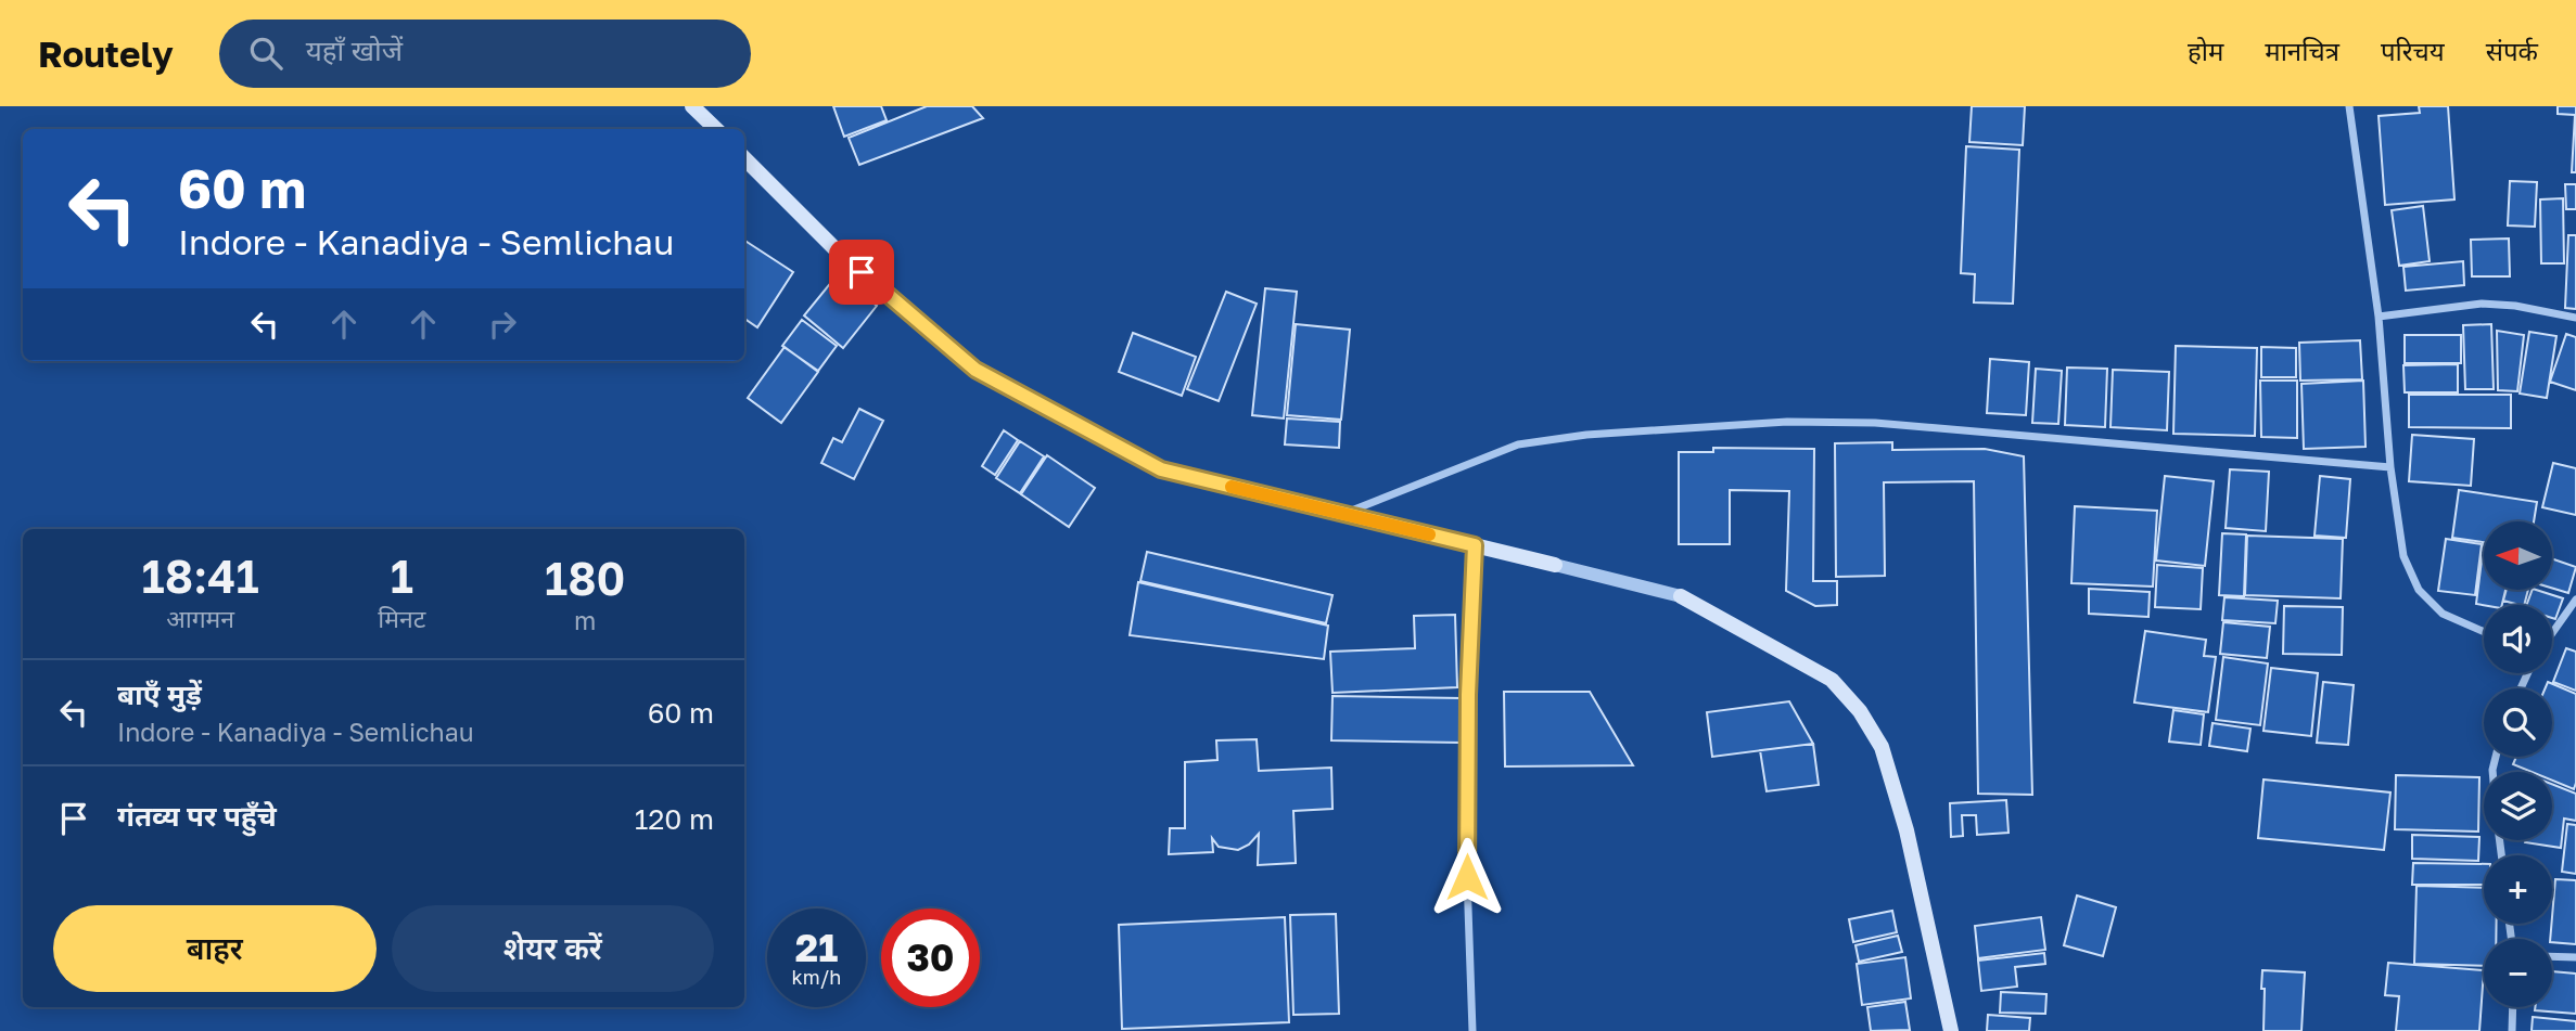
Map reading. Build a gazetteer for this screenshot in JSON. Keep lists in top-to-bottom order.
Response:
{
  "north": "left",
  "page": {
    "header": "Routely",
    "search": "यहाँ खोजें",
    "nav": [
      "होम",
      "मानचित्र",
      "परिचय",
      "संपर्क"
    ],
    "turn": ["60 m", "Indore - Kanadiya - Semlichau"],
    "map_buttons": ["+", "−"],
    "eta": [
      "18:41",
      "आगमन",
      "1",
      "मिनट",
      "180",
      "m"
    ],
    "list": [
      {
        "name": "बाएँ मुड़ें",
        "note": "Indore - Kanadiya - Semlichau",
        "value": "60 m"
      },
      {
        "name": "गंतव्य पर पहुँचे",
        "value": "120 m"
      }
    ],
    "buttons": ["बाहर", "शेयर करें"],
    "speed": "21 km/h",
    "limit": "30"
  }
}
